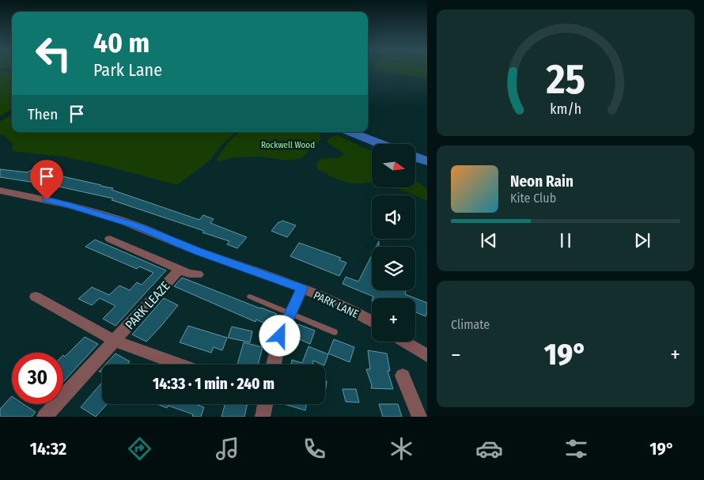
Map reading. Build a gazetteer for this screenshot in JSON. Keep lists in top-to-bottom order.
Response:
{
  "streets": {
    "street": ["PARK LANE", "PARK LEAZE"]
  },
  "parks": ["Rockwell Wood"],
  "north": "right",
  "page": {
    "turn": ["40 m", "Park Lane"],
    "then": "Then",
    "map_buttons": "+",
    "song": ["Neon Rain", "Kite Club"],
    "tile": "Climate",
    "heat": ["−", "19°", "+"],
    "limit": "30",
    "trip": "14:33 · 1 min · 240 m",
    "tabs": ["14:32", "19°"],
    "gauge": ["25", "km/h"]
  }
}
